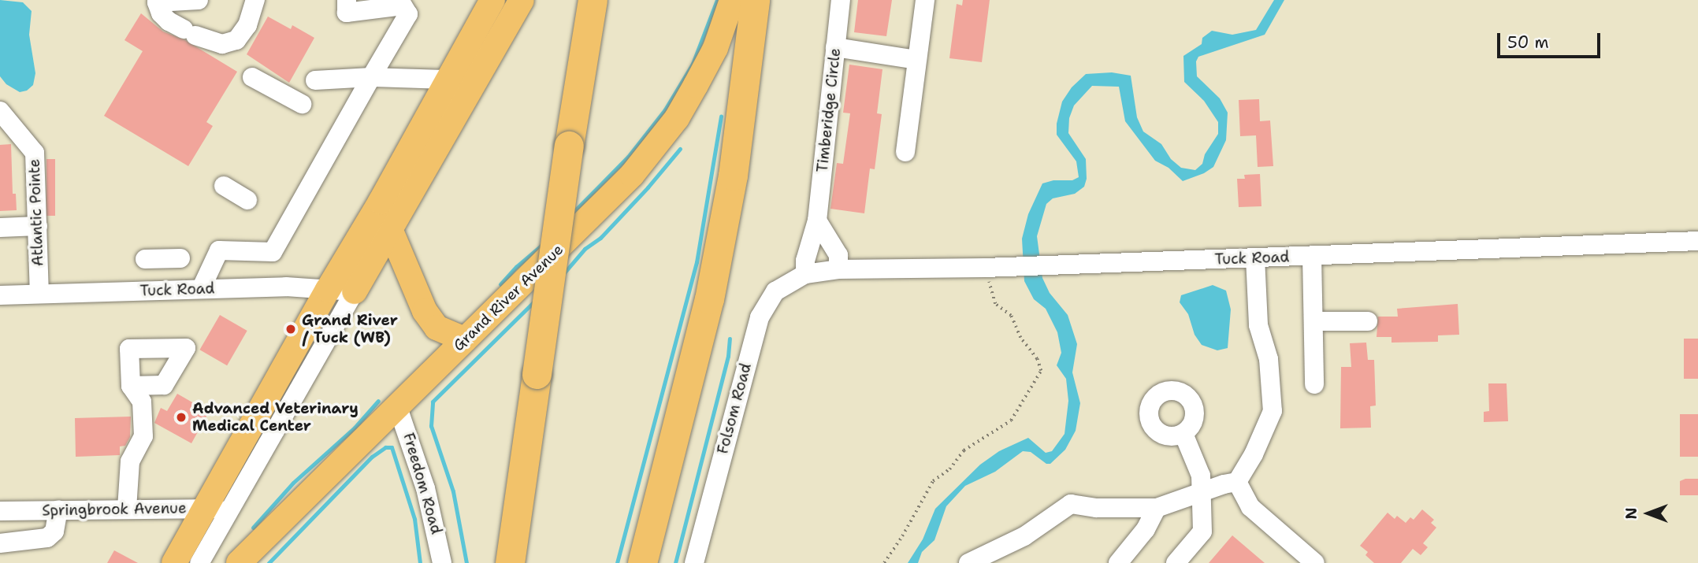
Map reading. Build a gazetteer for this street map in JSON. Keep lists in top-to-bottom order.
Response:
{
  "streets": {
    "main road": ["Grand River Avenue"],
    "street": [
      "Timberidge Circle",
      "Atlantic Pointe",
      "Tuck Road",
      "Folsom Road",
      "Freedom Road",
      "Springbrook Avenue"
    ]
  },
  "crossings": [
    ["Timberidge Circle", "Tuck Road"],
    ["Timberidge Circle", "Folsom Road"],
    ["Atlantic Pointe", "Tuck Road"],
    ["Tuck Road", "Folsom Road"],
    ["Grand River Avenue", "Freedom Road"]
  ],
  "places": ["Grand River / Tuck (WB)", "Advanced Veterinary Medical Center"],
  "scale_bar": "50 m",
  "north": "left"
}
